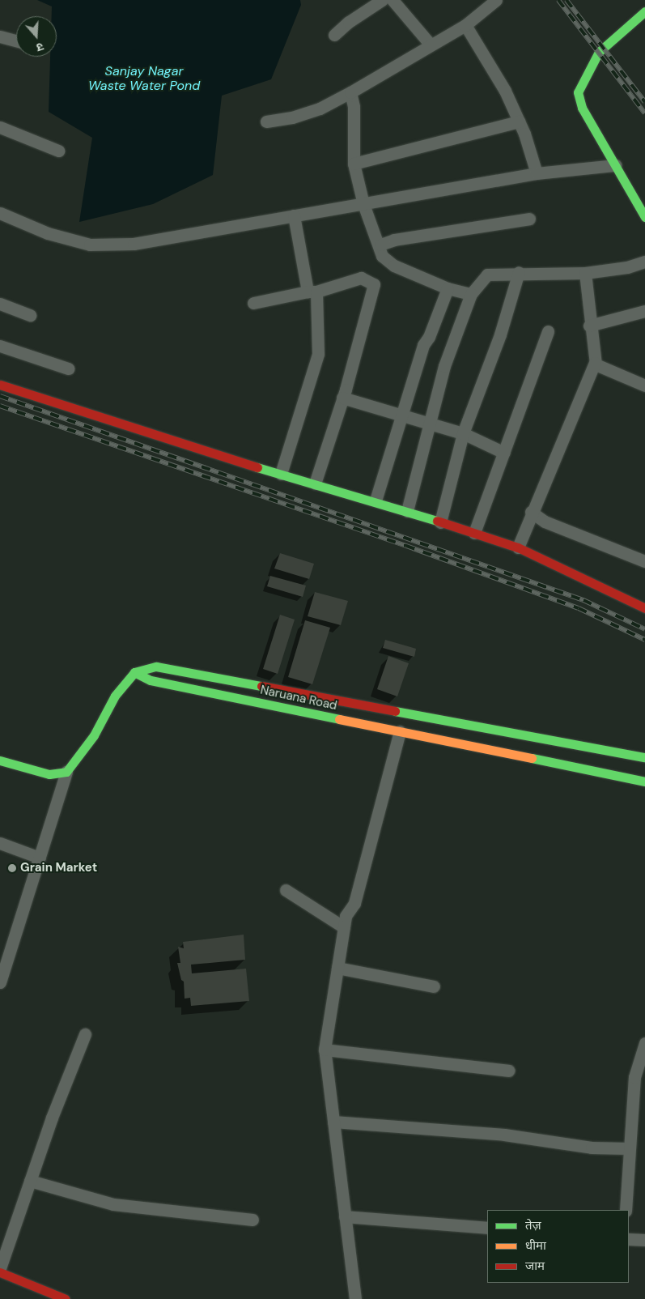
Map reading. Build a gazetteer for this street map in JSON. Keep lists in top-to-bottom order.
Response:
{
  "streets": {
    "street": ["Naruana Road"]
  },
  "water": ["Sanjay Nagar Waste Water Pond"],
  "places": ["Grain Market"],
  "legend": ["तेज़", "धीमा", "जाम"],
  "north": "bottom"
}
